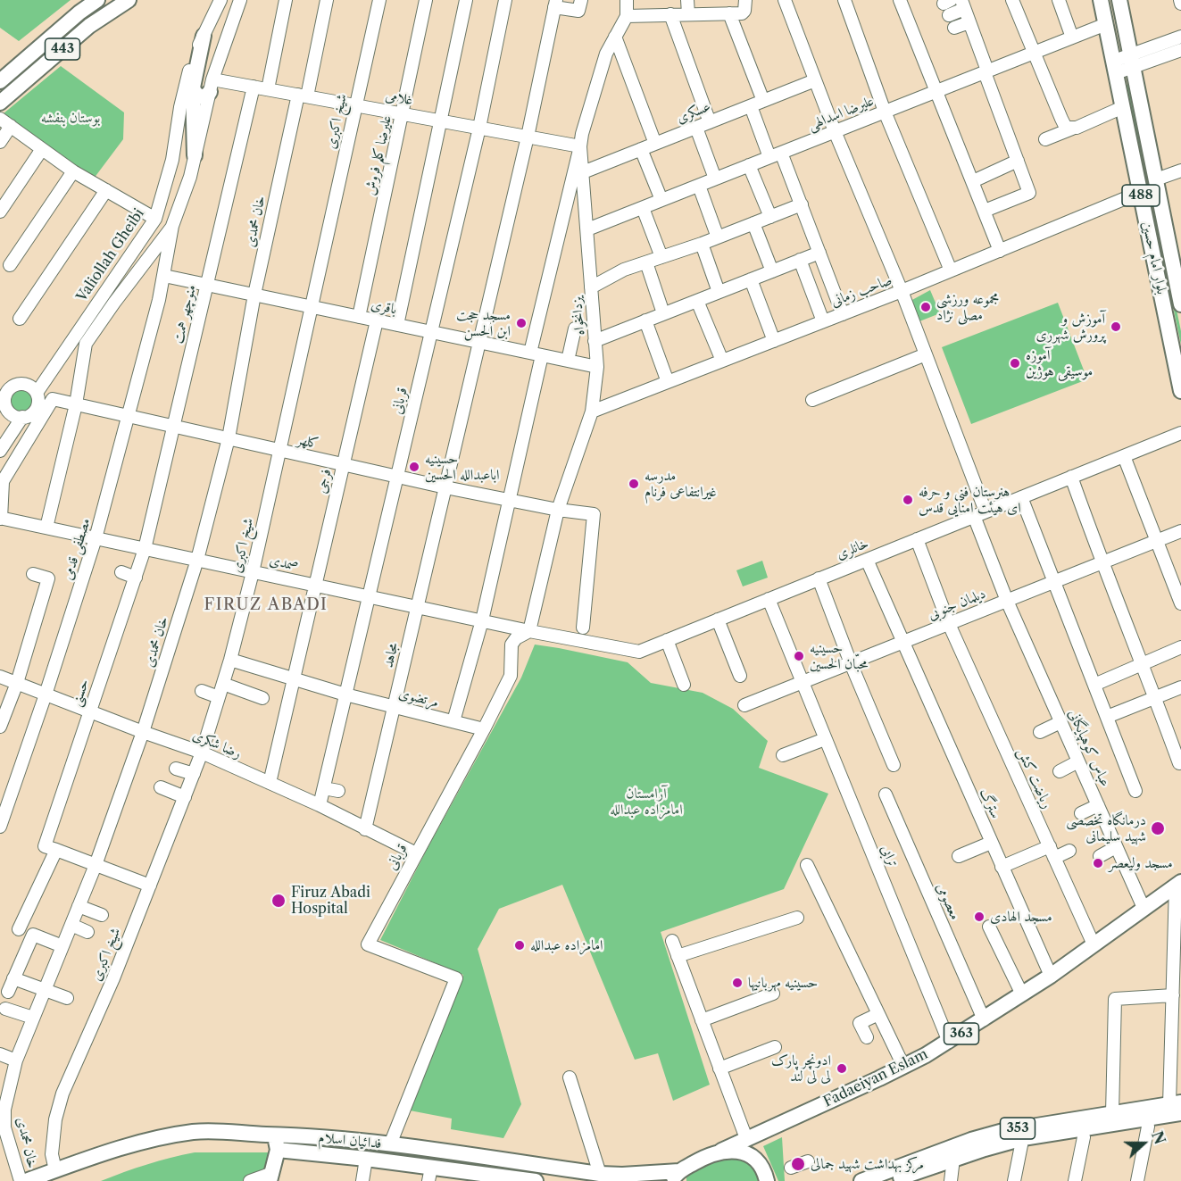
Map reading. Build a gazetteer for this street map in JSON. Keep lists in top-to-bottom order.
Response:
{
  "streets": {
    "main road": [
      "443",
      "488",
      "بلوار امام حسین",
      "363",
      "Fadaeiyan Eslam",
      "353",
      "فدائیان اسلام"
    ],
    "street": [
      "غلامی",
      "عسکری",
      "علیرضا اسدالهی",
      "شیخ اکبری",
      "علیرضا کلم فروش",
      "خان محمدی",
      "Valiollah Gheibi",
      "صاحب زمانی",
      "باقری",
      "منوچهر همت",
      "یزدانخواه",
      "قربانی",
      "کلهر",
      "فرجی",
      "مصطفی قدمی",
      "خانلری",
      "صمدی",
      "دیلمان جنوبی",
      "مجاهد",
      "حسنی",
      "مرتضوی",
      "رضا شکری",
      "عباس کوهپایگانی",
      "ریاضت کش",
      "سترگ",
      "ترابی",
      "معصومی"
    ]
  },
  "crossings": [
    ["غلامی", "شیخ اکبری"],
    ["غلامی", "علیرضا کلم فروش"],
    ["غلامی", "خان محمدی"],
    ["غلامی", "منوچهر همت"],
    ["غلامی", "یزدانخواه"],
    ["غلامی", "قربانی"],
    ["غلامی", "مجاهد"],
    ["عسکری", "یزدانخواه"],
    ["علیرضا اسدالهی", "بلوار امام حسین"],
    ["علیرضا اسدالهی", "یزدانخواه"],
    ["شیخ اکبری", "باقری"],
    ["شیخ اکبری", "کلهر"],
    ["شیخ اکبری", "صمدی"],
    ["شیخ اکبری", "مرتضوی"],
    ["شیخ اکبری", "رضا شکری"],
    ["شیخ اکبری", "فدائیان اسلام"],
    ["علیرضا کلم فروش", "باقری"],
    ["خان محمدی", "باقری"],
    ["خان محمدی", "کلهر"],
    ["خان محمدی", "صمدی"],
    ["خان محمدی", "رضا شکری"],
    ["بلوار امام حسین", "صاحب زمانی"],
    ["صاحب زمانی", "یزدانخواه"],
    ["باقری", "منوچهر همت"],
    ["باقری", "یزدانخواه"],
    ["باقری", "قربانی"],
    ["باقری", "فرجی"],
    ["باقری", "مصطفی قدمی"],
    ["باقری", "مجاهد"],
    ["منوچهر همت", "کلهر"],
    ["منوچهر همت", "صمدی"],
    ["منوچهر همت", "حسنی"],
    ["یزدانخواه", "قربانی"],
    ["یزدانخواه", "کلهر"],
    ["یزدانخواه", "خانلری"],
    ["یزدانخواه", "صمدی"],
    ["قربانی", "کلهر"],
    ["قربانی", "خانلری"],
    ["قربانی", "صمدی"],
    ["قربانی", "مرتضوی"],
    ["قربانی", "رضا شکری"],
    ["قربانی", "فدائیان اسلام"],
    ["کلهر", "فرجی"],
    ["کلهر", "مصطفی قدمی"],
    ["کلهر", "مجاهد"],
    ["فرجی", "صمدی"],
    ["فرجی", "مرتضوی"],
    ["فرجی", "رضا شکری"],
    ["مصطفی قدمی", "صمدی"],
    ["مصطفی قدمی", "رضا شکری"],
    ["خانلری", "صمدی"],
    ["خانلری", "عباس کوهپایگانی"],
    ["خانلری", "ریاضت کش"],
    ["خانلری", "سترگ"],
    ["خانلری", "ترابی"],
    ["صمدی", "مجاهد"],
    ["صمدی", "حسنی"],
    ["دیلمان جنوبی", "عباس کوهپایگانی"],
    ["دیلمان جنوبی", "ریاضت کش"],
    ["دیلمان جنوبی", "سترگ"],
    ["دیلمان جنوبی", "ترابی"],
    ["مجاهد", "مرتضوی"],
    ["مجاهد", "رضا شکری"],
    ["حسنی", "رضا شکری"],
    ["عباس کوهپایگانی", "Fadaeiyan Eslam"],
    ["ریاضت کش", "Fadaeiyan Eslam"],
    ["سترگ", "Fadaeiyan Eslam"],
    ["ترابی", "Fadaeiyan Eslam"],
    ["معصومی", "Fadaeiyan Eslam"],
    ["Fadaeiyan Eslam", "فدائیان اسلام"]
  ],
  "districts": ["FIRUZ ABADI"],
  "parks": ["بوستان بنفشه", "آرامستان امامزاده عبدالله"],
  "places": [
    "مجموعه ورزشی مصلی نژاد",
    "مسجد حجت ابن الحسن",
    "آموزش و پرورش شهرری",
    "آموزه موسیقی هوژین",
    "حسینیه اباعبدالله الحسین",
    "مدرسه غیرانتفاعی فرنام",
    "هنرستان فنی و حرفه ای هیئت امنایی قدس",
    "حسینیه محبّان الحسین",
    "درمانگاه تخصصی شهید سلیمانی",
    "مسجد ولیعصر",
    "Firuz Abadi Hospital",
    "مسجد الهادی",
    "امامزاده عبدالله",
    "حسینیه مهربانیها",
    "ادونچر پارک لی لی لند",
    "مرکز بهداشت شهید جمالی"
  ],
  "north": "right"
}
